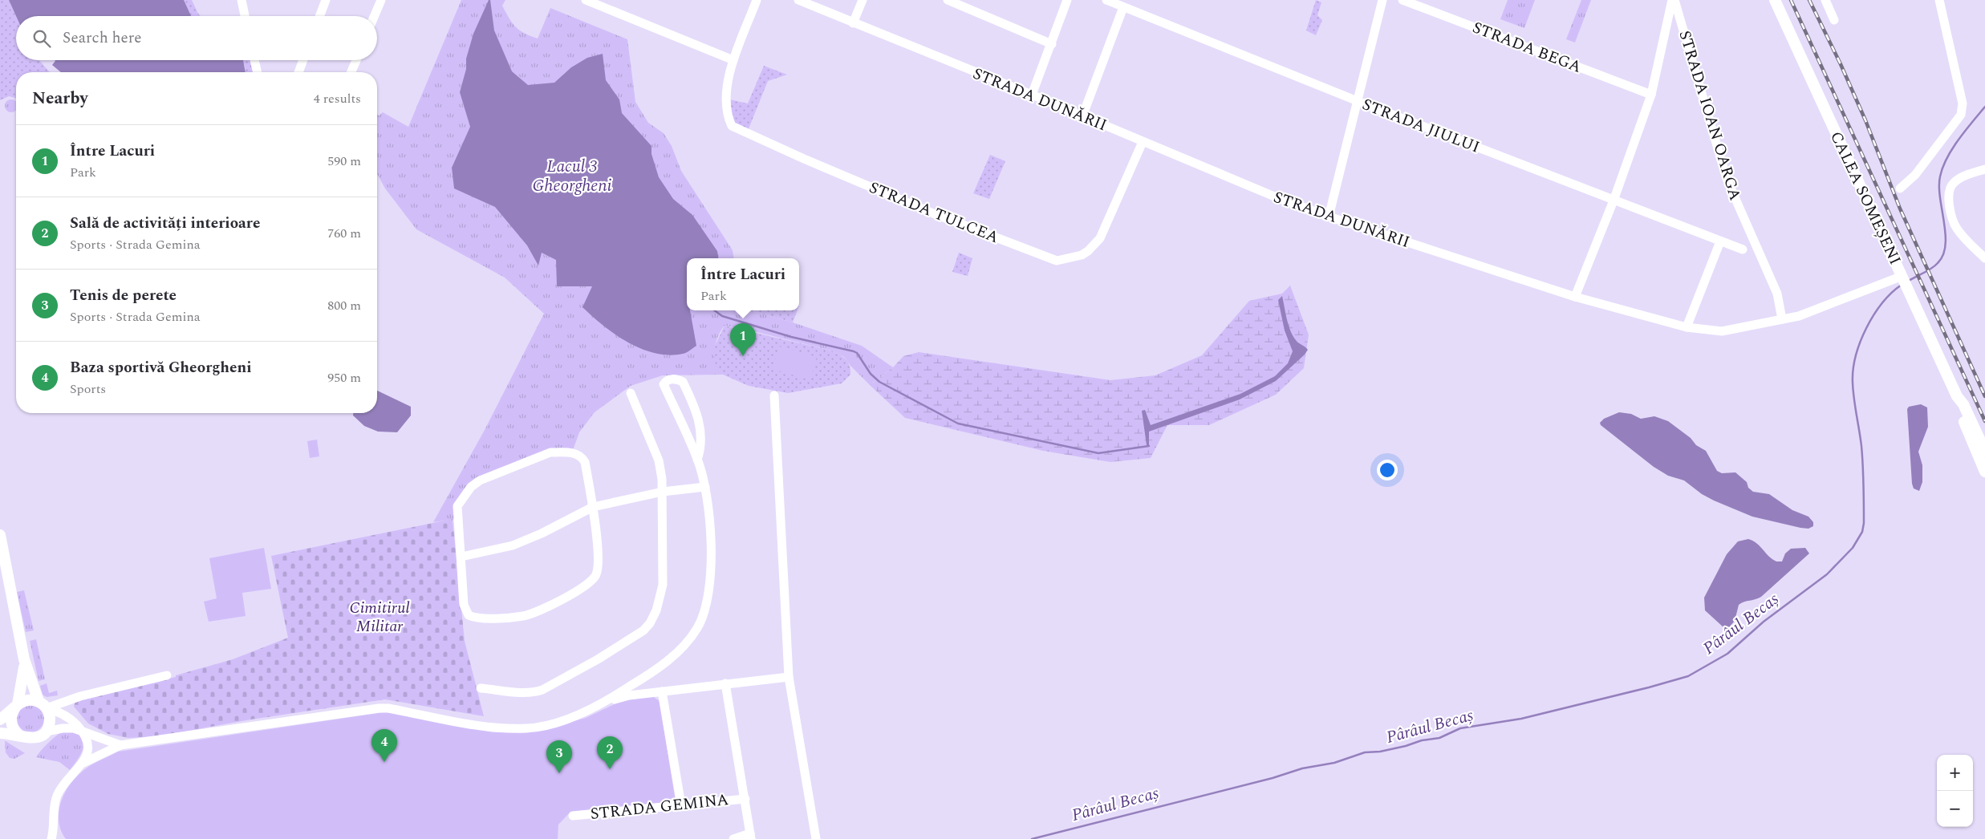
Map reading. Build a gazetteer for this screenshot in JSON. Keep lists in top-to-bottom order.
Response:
{
  "streets": {
    "main road": ["CALEA SOMEȘENI"],
    "street": [
      "STRADA BEGA",
      "STRADA DUNĂRII",
      "STRADA IOAN OARGA",
      "STRADA JIULUI",
      "STRADA TULCEA",
      "STRADA GEMINA"
    ]
  },
  "crossings": [
    ["STRADA DUNĂRII", "STRADA IOAN OARGA"],
    ["STRADA DUNĂRII", "CALEA SOMEȘENI"],
    ["STRADA DUNĂRII", "STRADA TULCEA"]
  ],
  "water": ["Lacul 3 Gheorgheni", "Pârâul Becaș"],
  "parks": ["Cimitirul Militar"],
  "page": {
    "search": "Search here",
    "heading": ["Nearby", "4 results"],
    "list": [
      {
        "mark": "1",
        "name": "Între Lacuri",
        "note": "Park",
        "value": "590 m"
      },
      {
        "mark": "2",
        "name": "Sală de activități interioare",
        "note": "Sports · Strada Gemina",
        "value": "760 m"
      },
      {
        "mark": "3",
        "name": "Tenis de perete",
        "note": "Sports · Strada Gemina",
        "value": "800 m"
      },
      {
        "mark": "4",
        "name": "Baza sportivă Gheorgheni",
        "note": "Sports",
        "value": "950 m"
      }
    ],
    "popup": ["Între Lacuri", "Park"],
    "pins": [
      "1",
      "4",
      "2",
      "3"
    ],
    "map_buttons": ["+", "−"]
  }
}
